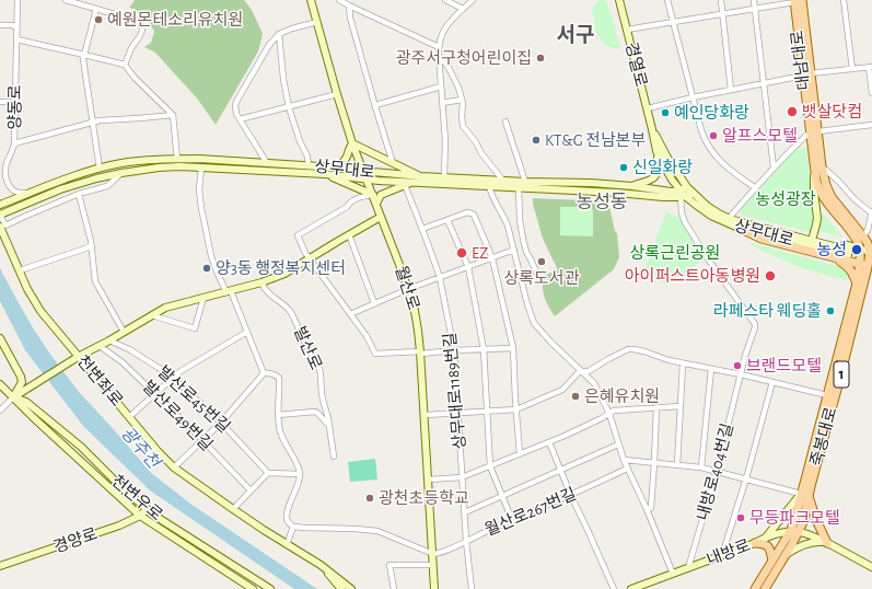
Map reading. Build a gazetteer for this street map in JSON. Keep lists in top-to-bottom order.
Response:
{
  "streets": {
    "main road": ["대남대로", "1", "죽봉대로"],
    "street": [
      "경열로",
      "양동로",
      "상무대로",
      "월산로",
      "발산로",
      "천변좌로",
      "상무대로1189번길",
      "발산로45번길",
      "발산로49번길",
      "내방로404번길",
      "천변우로",
      "월산로267번길",
      "경양로",
      "내방로"
    ]
  },
  "crossings": [
    ["대남대로", "상무대로"],
    ["대남대로", "1"],
    ["대남대로", "죽봉대로"],
    ["경열로", "상무대로"],
    ["경열로", "내방로404번길"],
    ["양동로", "상무대로"],
    ["상무대로", "월산로"],
    ["상무대로", "1"],
    ["상무대로", "죽봉대로"],
    ["상무대로", "내방로404번길"],
    ["월산로", "월산로267번길"],
    ["1", "죽봉대로"],
    ["상무대로1189번길", "월산로267번길"],
    ["죽봉대로", "내방로"],
    ["내방로404번길", "내방로"],
    ["천변우로", "경양로"]
  ],
  "districts": ["서구", "농성동"],
  "water": ["광주천"],
  "parks": ["농성광장", "상록근린공원"],
  "places": [
    "예원몬테소리유치원",
    "광주서구청어린이집",
    "뱃살닷컴",
    "예인당화랑",
    "알프스모텔",
    "KT&G 전남본부",
    "신일화랑",
    "농성",
    "EZ",
    "상록도서관",
    "양3동 행정복지센터",
    "아이퍼스트아동병원",
    "라페스타 웨딩홀",
    "브랜드모텔",
    "은혜유치원",
    "광천초등학교",
    "무등파크모텔"
  ]
}
